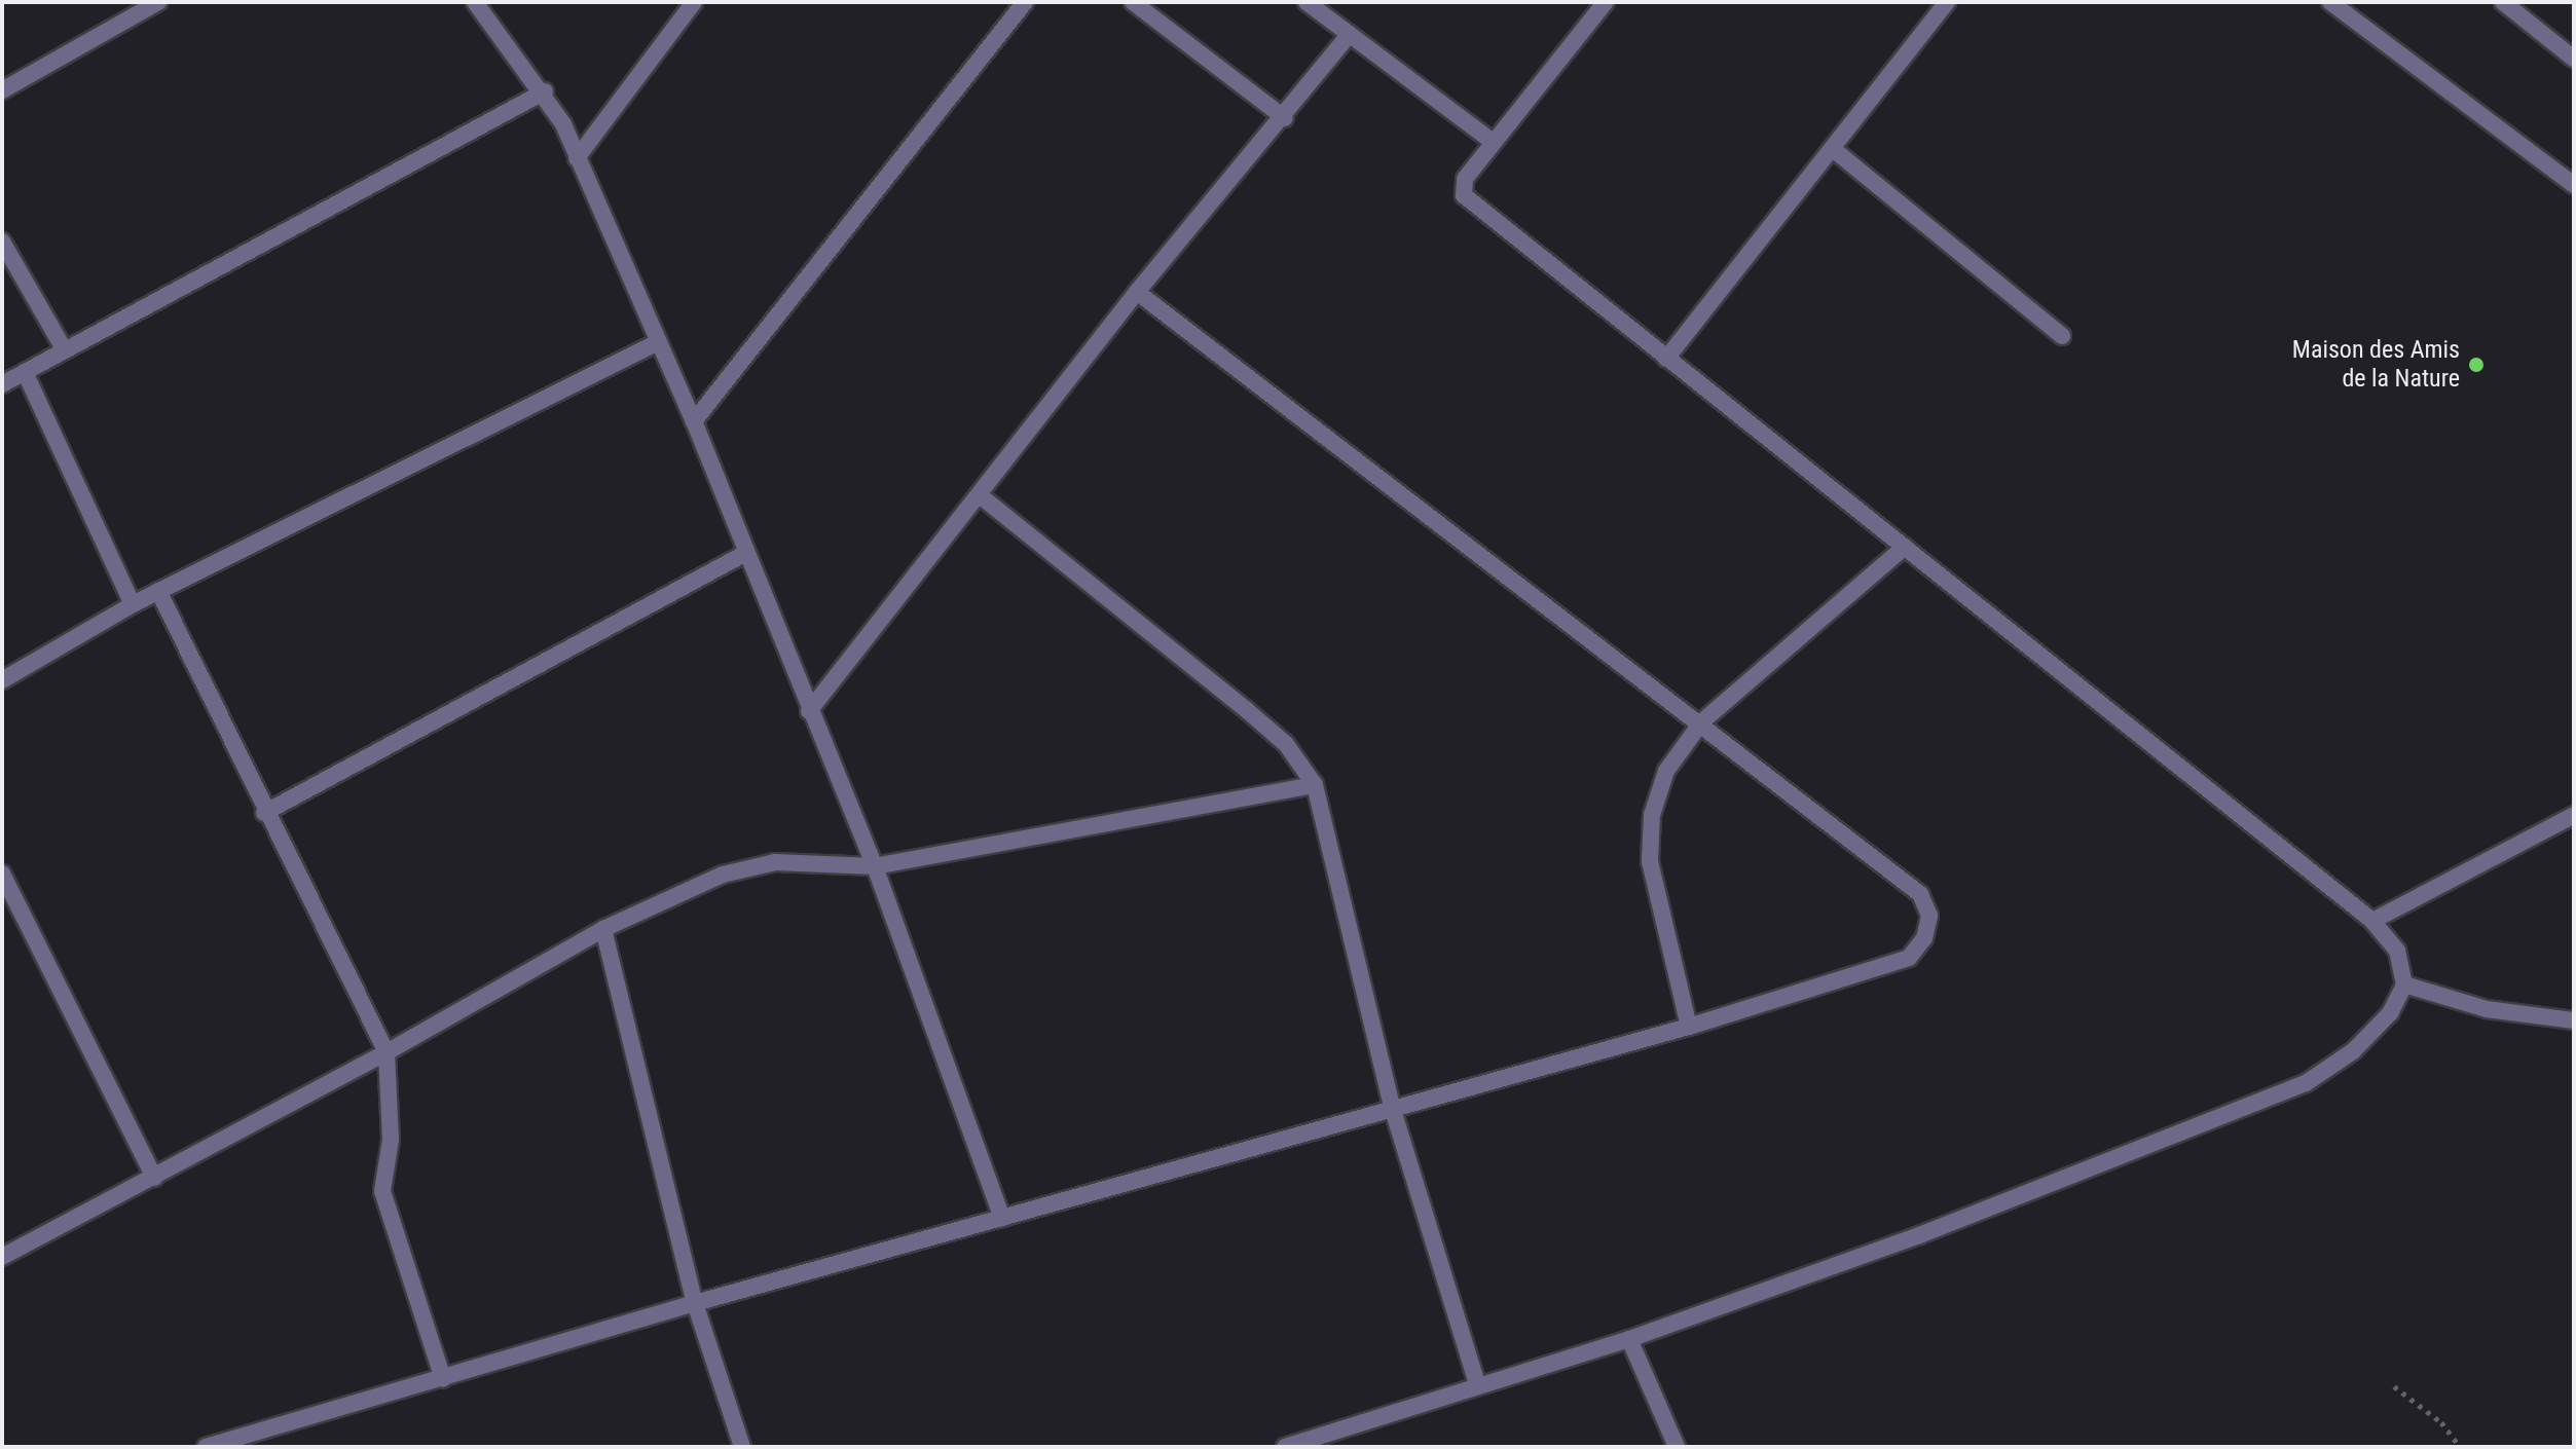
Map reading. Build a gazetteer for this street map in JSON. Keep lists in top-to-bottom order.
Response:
{
  "places": ["Maison des Amis de la Nature"]
}
